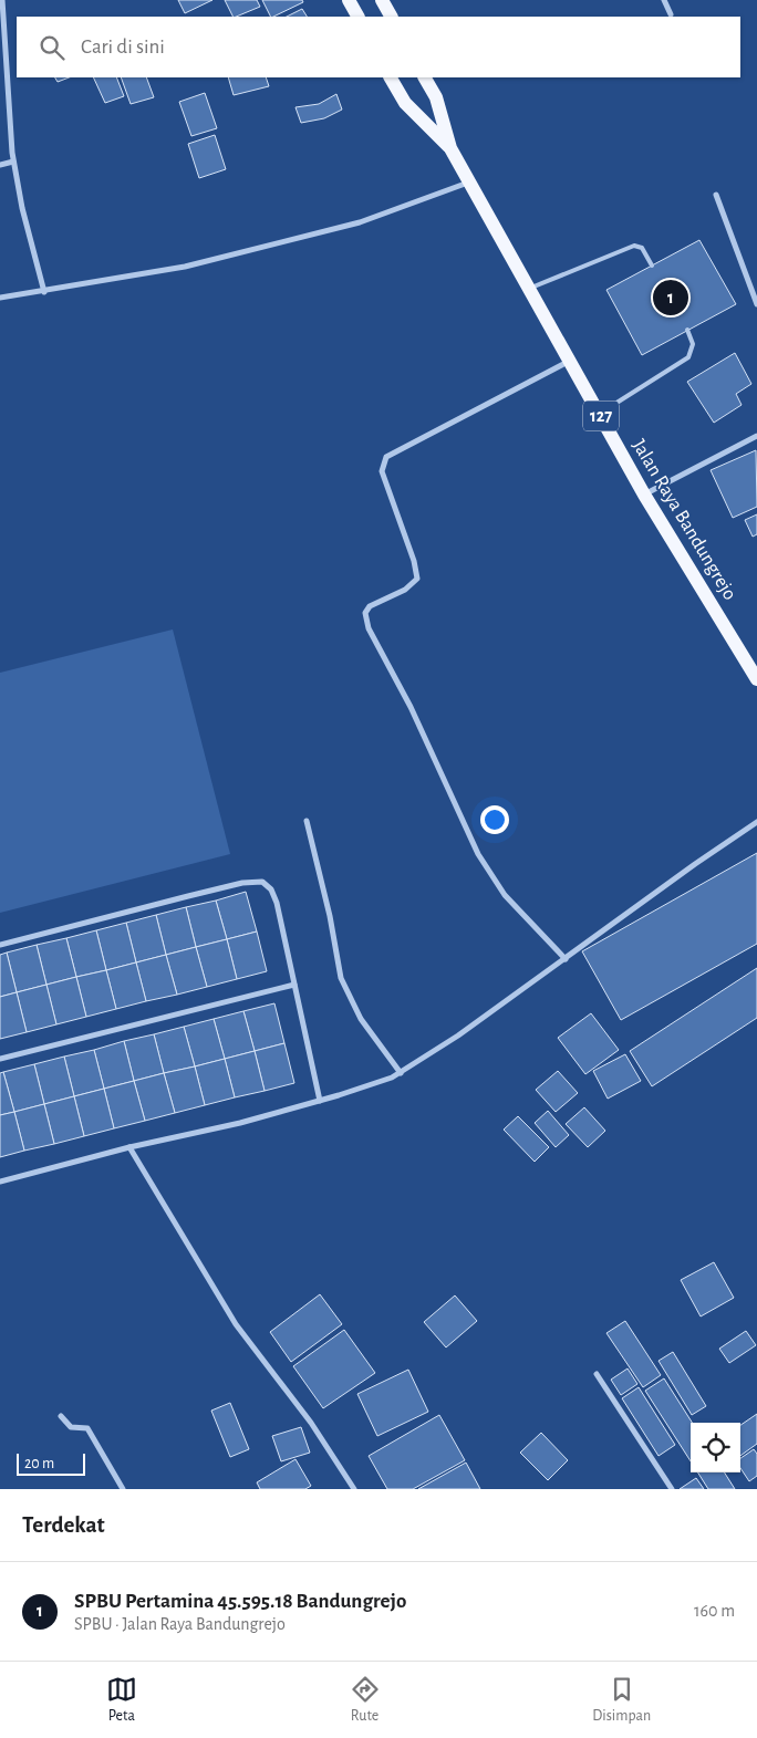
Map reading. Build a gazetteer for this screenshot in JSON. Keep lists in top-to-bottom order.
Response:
{
  "streets": {
    "main road": ["127", "Jalan Raya Bandungrejo"]
  },
  "scale_bar": "20 m",
  "page": {
    "search": "Cari di sini",
    "pins": "1",
    "scale": "20 m",
    "heading": "Terdekat",
    "list": [
      {
        "mark": "1",
        "name": "SPBU Pertamina 45.595.18 Bandungrejo",
        "note": "SPBU · Jalan Raya Bandungrejo",
        "value": "160 m"
      }
    ],
    "nav": ["Peta", "Rute", "Disimpan"]
  }
}
